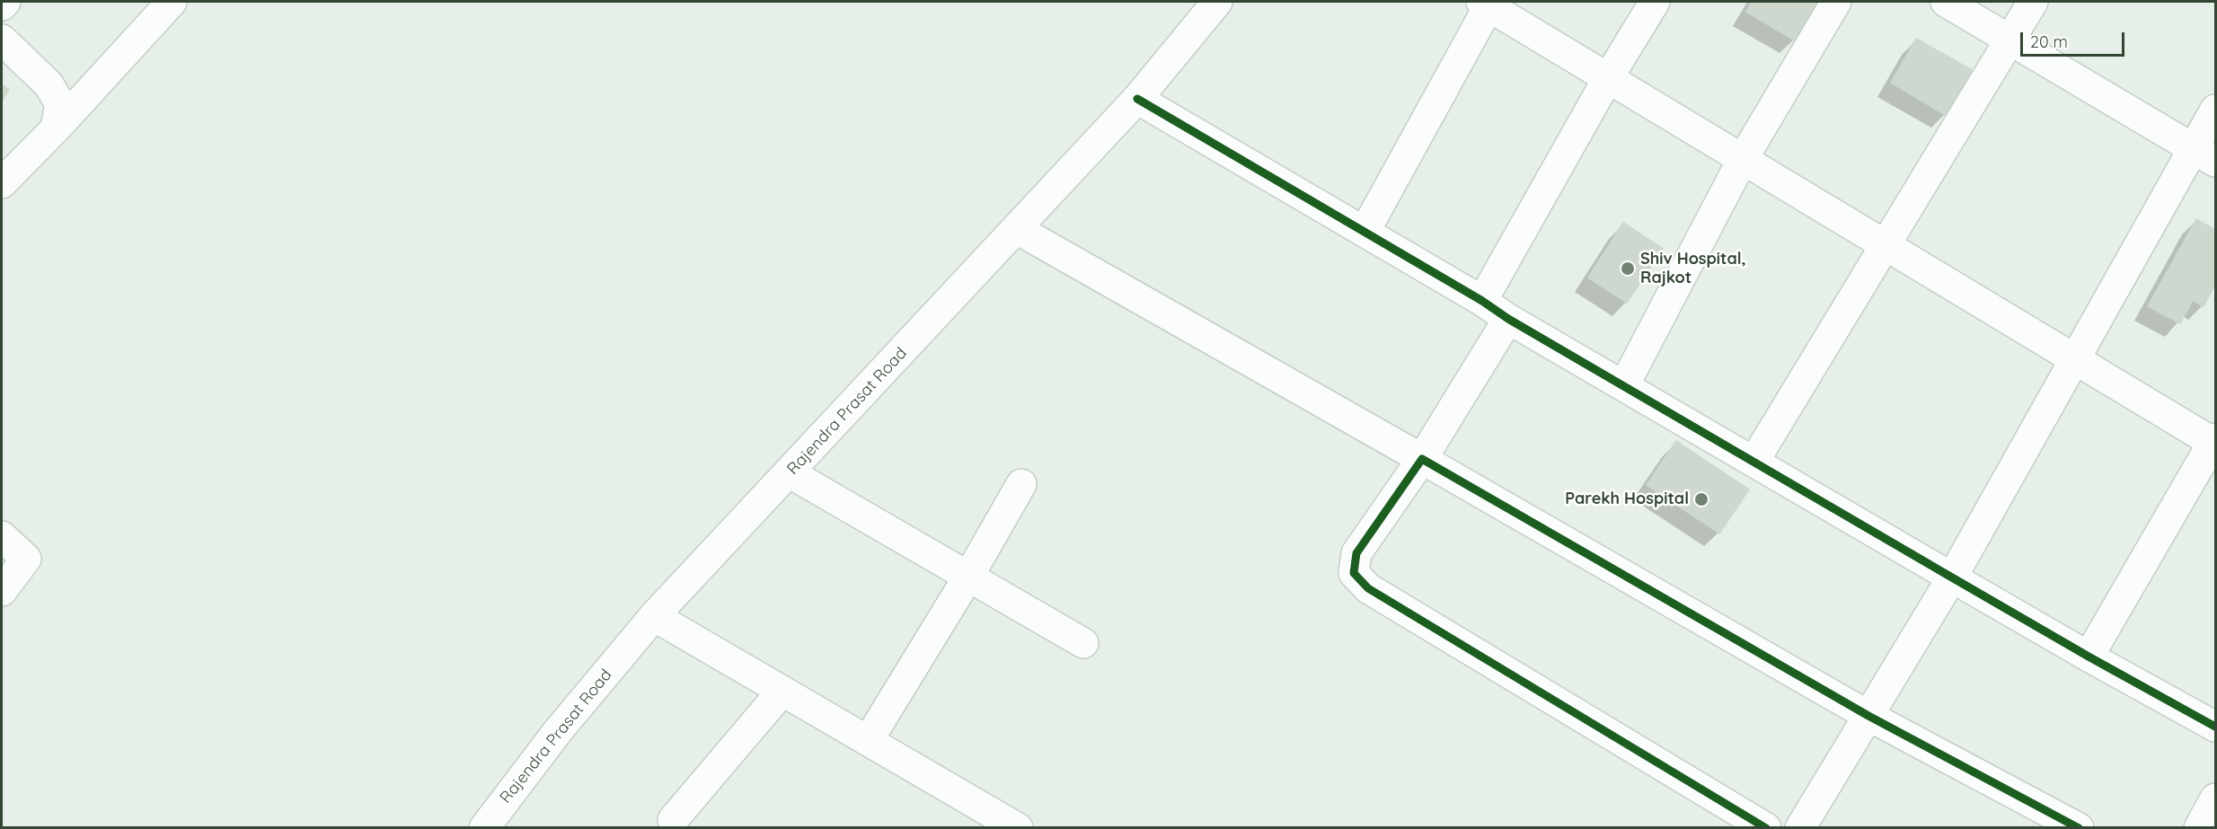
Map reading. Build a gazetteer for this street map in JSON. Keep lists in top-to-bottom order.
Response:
{
  "streets": {
    "street": ["Rajendra Prasat Road"]
  },
  "places": ["Shiv Hospital, Rajkot", "Parekh Hospital"],
  "scale_bar": "20 m"
}
